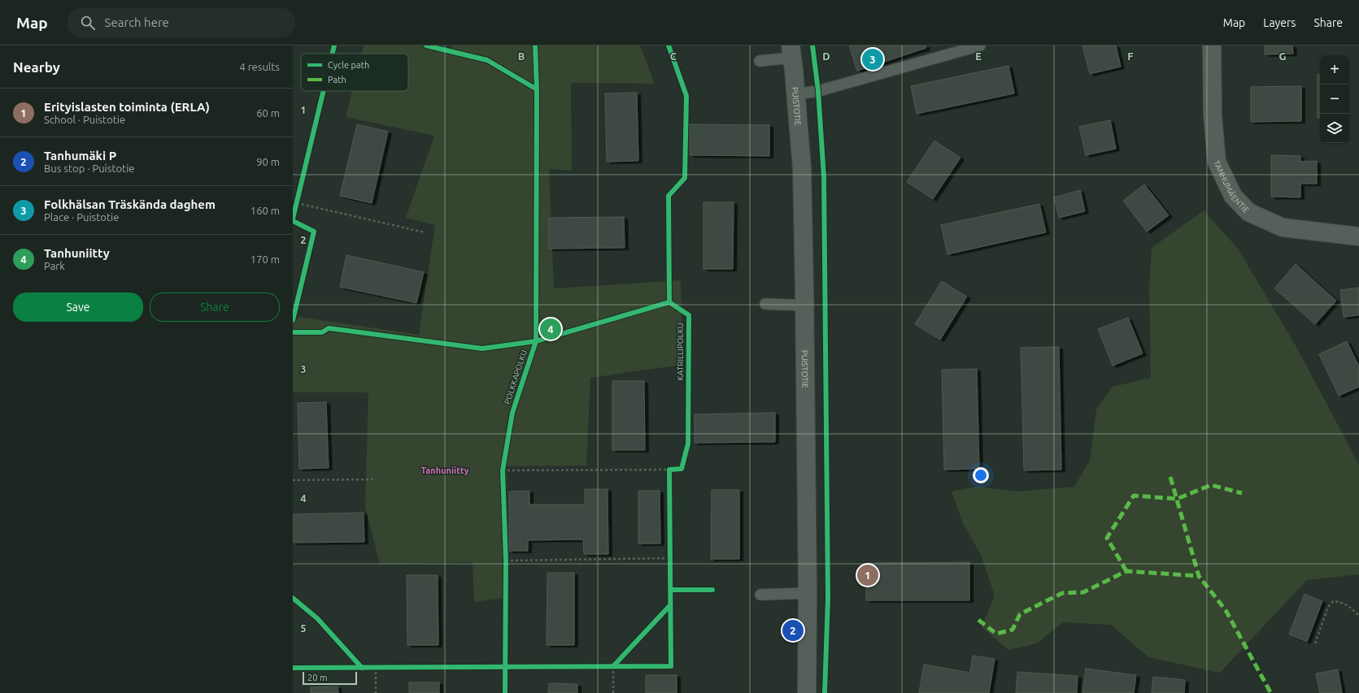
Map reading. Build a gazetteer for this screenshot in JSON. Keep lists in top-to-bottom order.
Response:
{
  "streets": {
    "street": ["PUISTOTIE", "TANHUMÄENTIE"],
    "cycle path": ["KATRILLIPOLKU", "POLKKAPOLKU"]
  },
  "districts": ["Tanhuniitty"],
  "legend": ["Cycle path", "Path"],
  "scale_bar": "20 m",
  "page": {
    "header": "Map",
    "search": "Search here",
    "nav": ["Map", "Layers", "Share"],
    "heading": ["Nearby", "4 results"],
    "pins": [
      "3",
      "4",
      "1",
      "2"
    ],
    "map_buttons": ["+", "−"],
    "list": [
      {
        "mark": "1",
        "name": "Erityislasten toiminta (ERLA)",
        "note": "School · Puistotie",
        "value": "60 m"
      },
      {
        "mark": "2",
        "name": "Tanhumäki P",
        "note": "Bus stop · Puistotie",
        "value": "90 m"
      },
      {
        "mark": "3",
        "name": "Folkhälsan Träskända daghem",
        "note": "Place · Puistotie",
        "value": "160 m"
      },
      {
        "mark": "4",
        "name": "Tanhuniitty",
        "note": "Park",
        "value": "170 m"
      }
    ],
    "buttons": ["Save", "Share"],
    "scale": "20 m"
  },
  "grid": {
    "columns": [
      "B",
      "C",
      "D",
      "E",
      "F",
      "G"
    ],
    "rows": [
      "1",
      "2",
      "3",
      "4",
      "5"
    ]
  }
}
